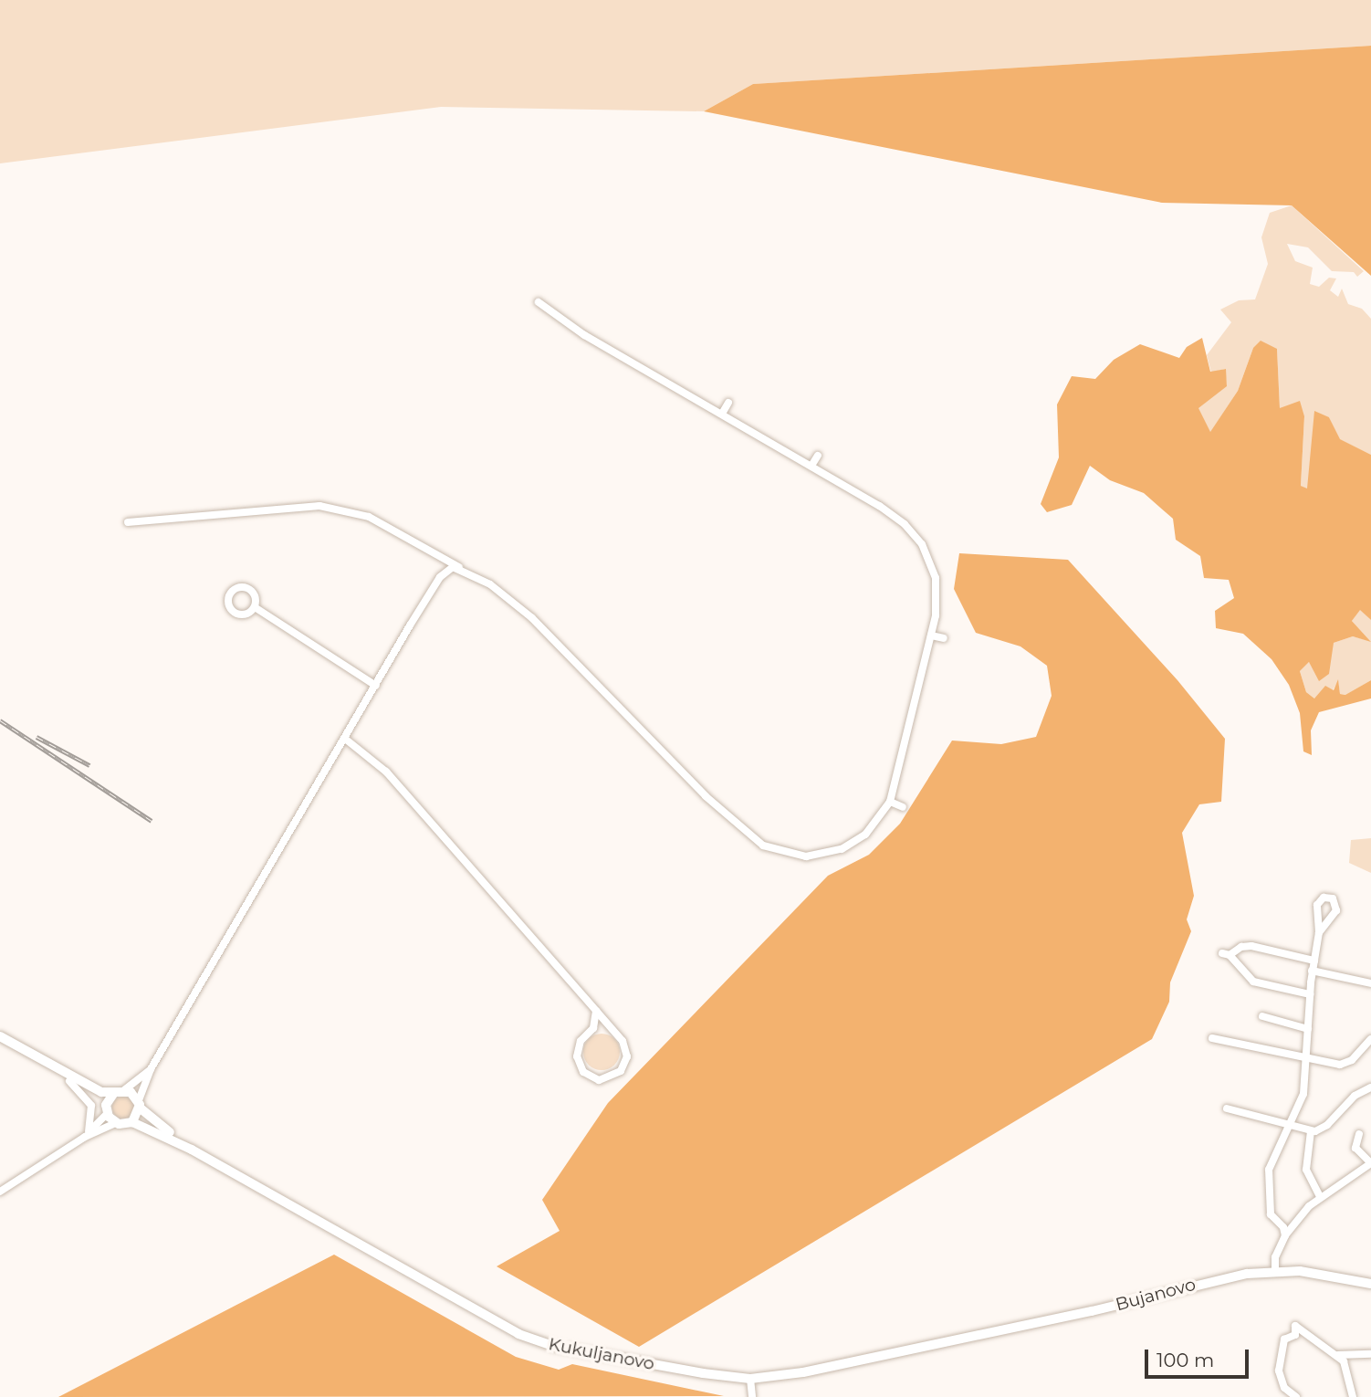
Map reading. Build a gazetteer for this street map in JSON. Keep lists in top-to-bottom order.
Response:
{
  "streets": {
    "main road": ["Bujanovo", "Kukuljanovo"]
  },
  "crossings": [
    ["Bujanovo", "Kukuljanovo"]
  ],
  "scale_bar": "100 m"
}
